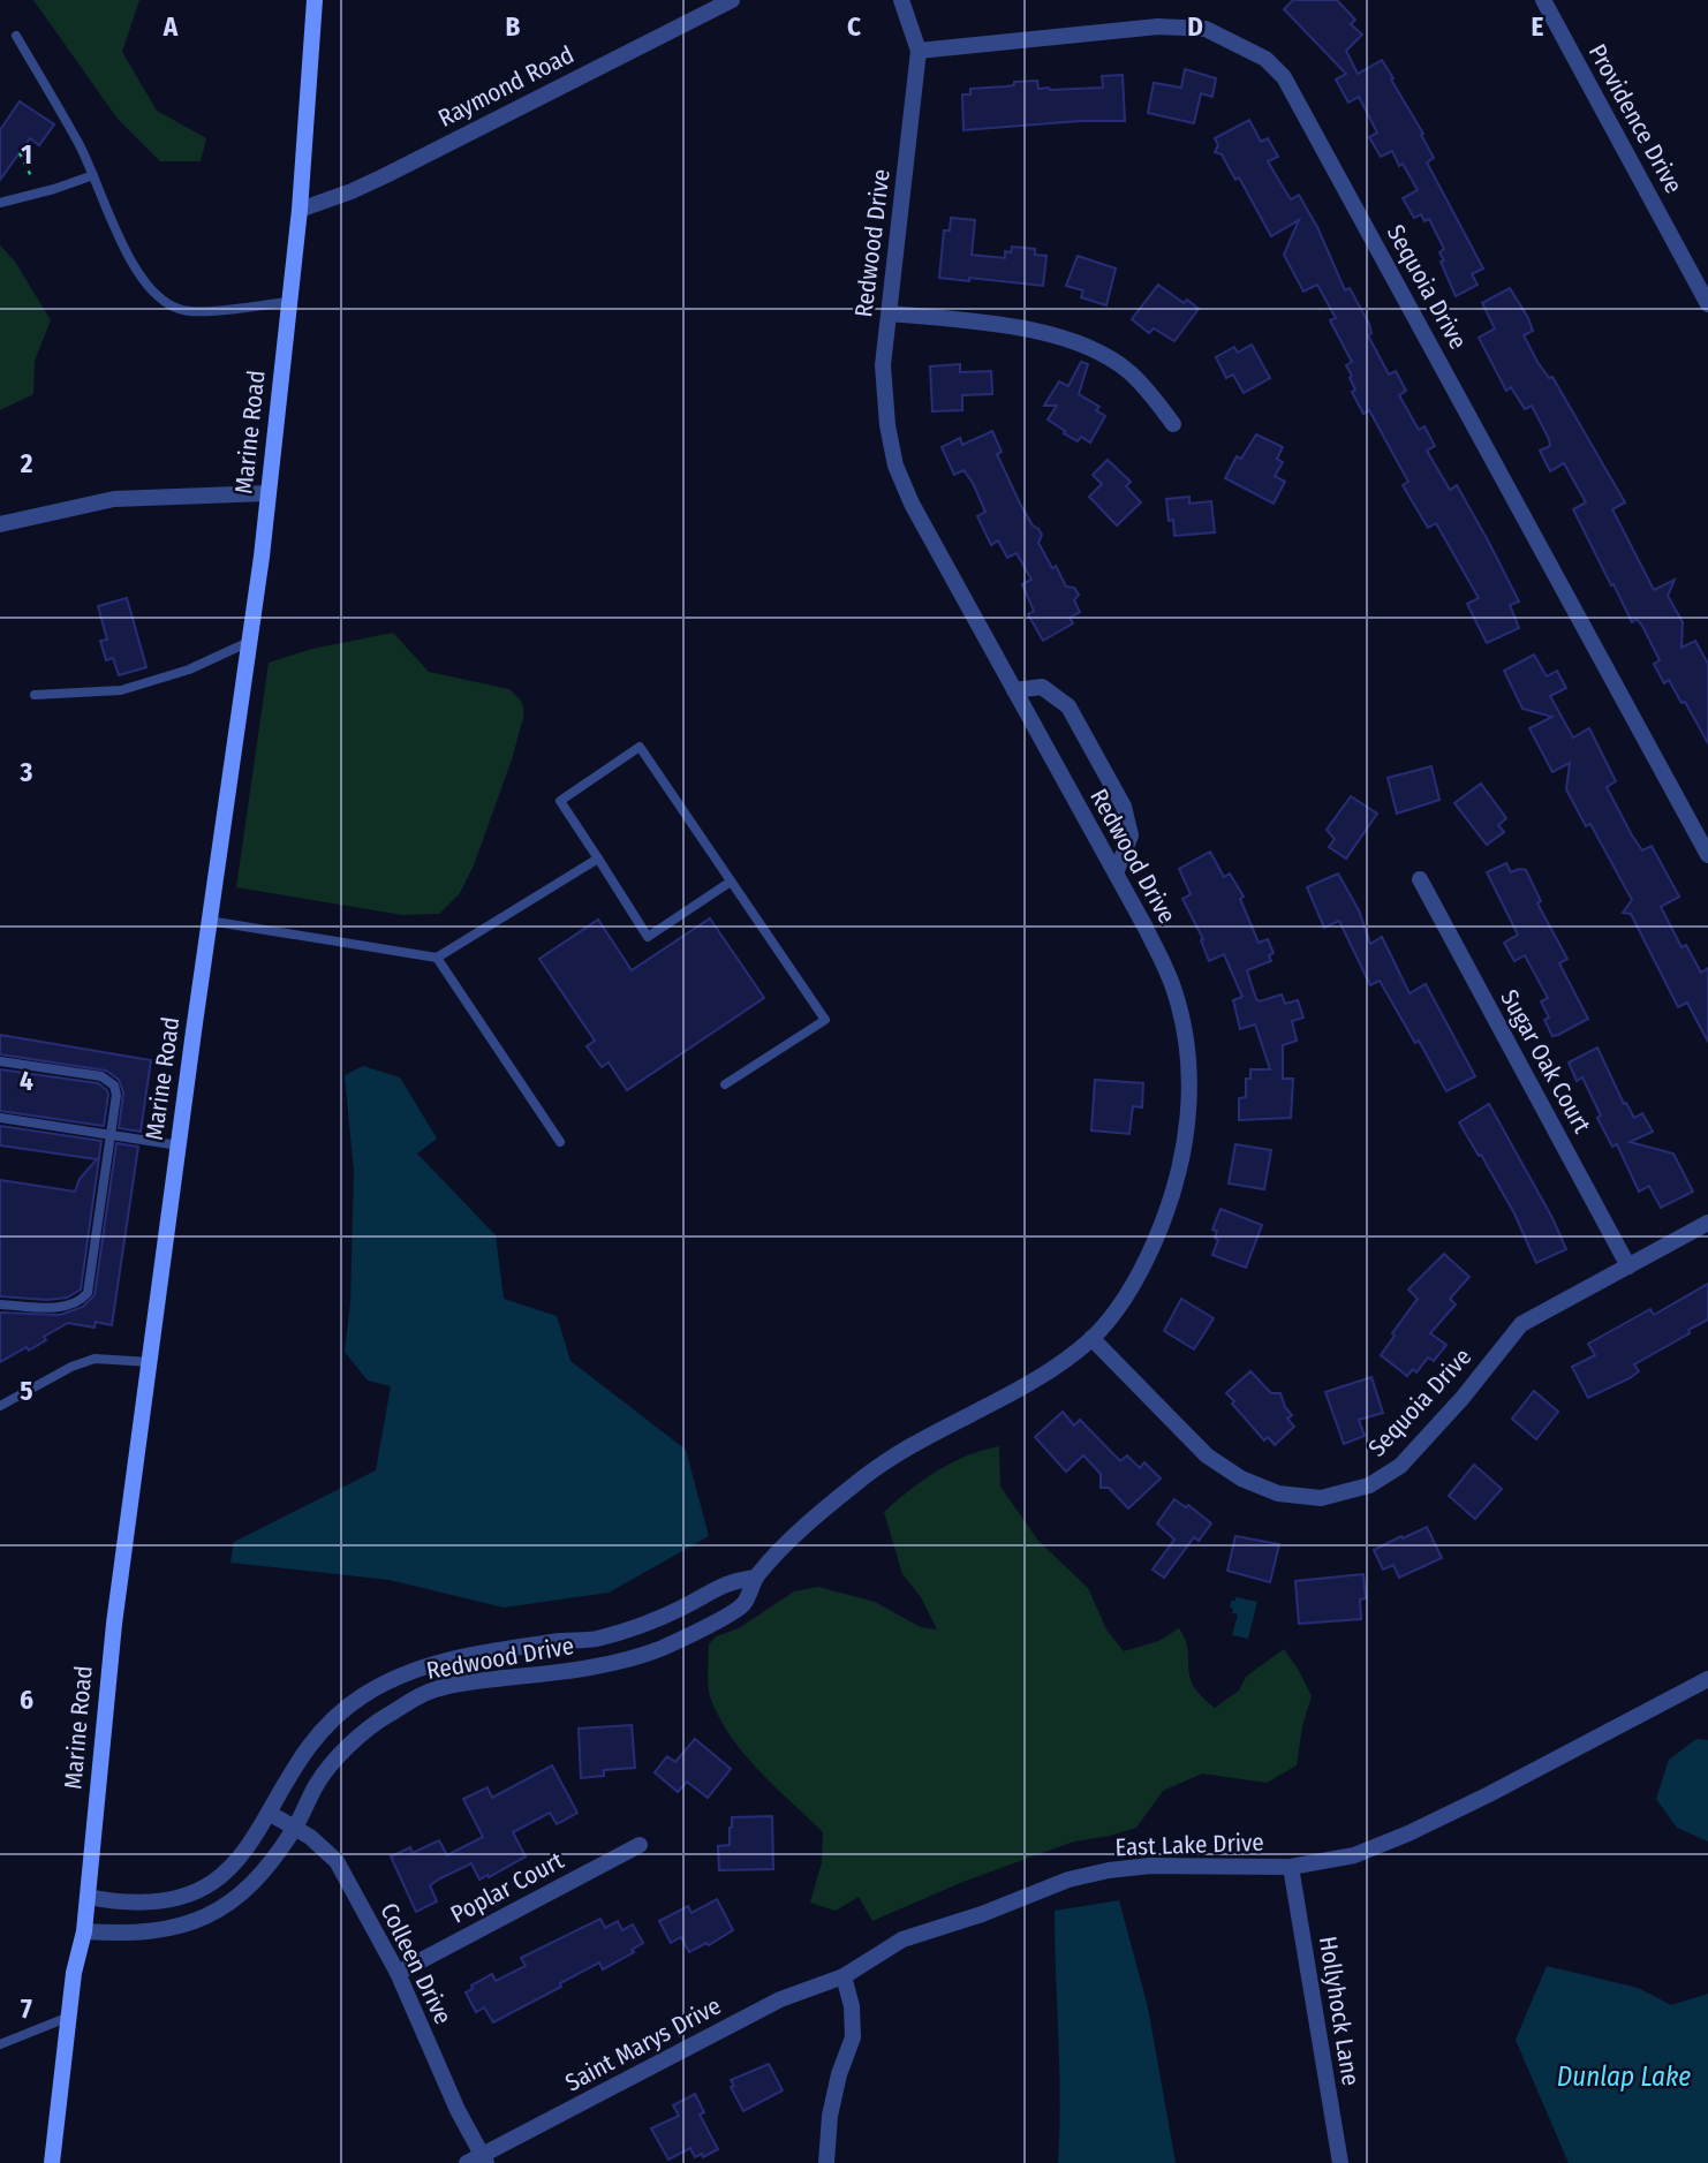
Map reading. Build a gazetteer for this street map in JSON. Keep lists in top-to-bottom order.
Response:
{
  "streets": {
    "main road": ["Marine Road"],
    "street": [
      "Raymond Road",
      "Providence Drive",
      "Redwood Drive",
      "Sequoia Drive",
      "Sugar Oak Court",
      "East Lake Drive",
      "Poplar Court",
      "Colleen Drive",
      "Hollyhock Lane",
      "Saint Marys Drive"
    ]
  },
  "crossings": [
    ["Raymond Road", "Marine Road"],
    ["Redwood Drive", "Sequoia Drive"],
    ["Redwood Drive", "Marine Road"],
    ["Redwood Drive", "Colleen Drive"],
    ["Sequoia Drive", "Sugar Oak Court"],
    ["East Lake Drive", "Hollyhock Lane"],
    ["East Lake Drive", "Saint Marys Drive"],
    ["Poplar Court", "Colleen Drive"],
    ["Colleen Drive", "Saint Marys Drive"]
  ],
  "water": ["Dunlap Lake"],
  "grid": {
    "columns": [
      "A",
      "B",
      "C",
      "D",
      "E"
    ],
    "rows": [
      "1",
      "2",
      "3",
      "4",
      "5",
      "6",
      "7"
    ]
  }
}
